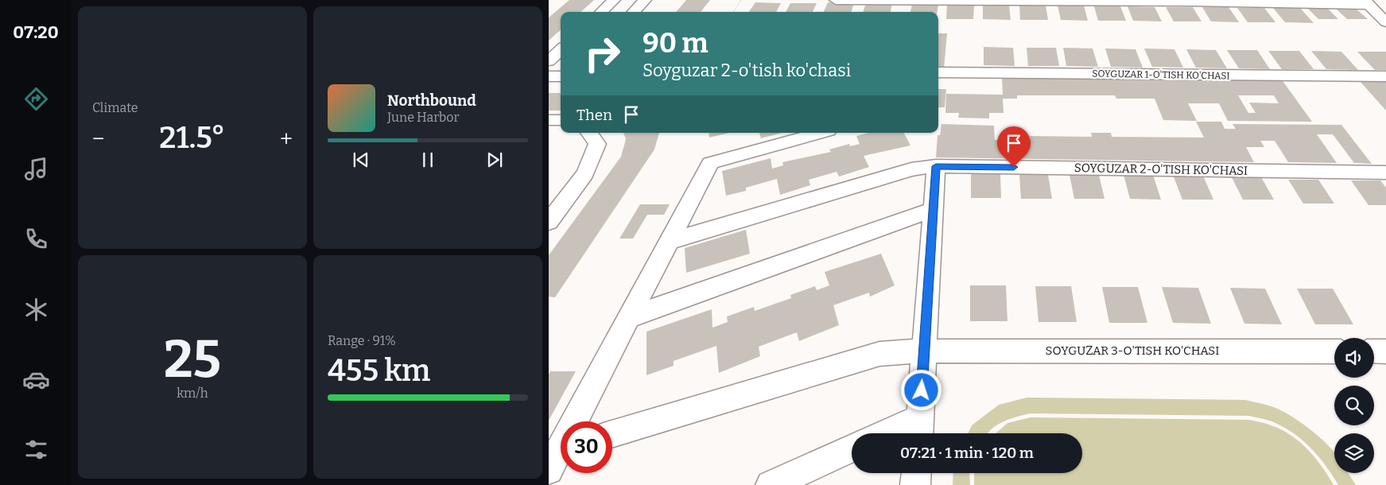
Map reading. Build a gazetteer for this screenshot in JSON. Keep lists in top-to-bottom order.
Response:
{
  "streets": {
    "street": ["SOYGUZAR 1-O'TISH KO'CHASI", "SOYGUZAR 2-O'TISH KO'CHASI", "SOYGUZAR 3-O'TISH KO'CHASI"]
  },
  "page": {
    "tabs": "07:20",
    "tile": [
      "Climate",
      ["25", "km/h"],
      ["Range · 91%", "455 km"]
    ],
    "turn": ["90 m", "Soyguzar 2-o'tish ko'chasi"],
    "song": ["Northbound", "June Harbor"],
    "then": "Then",
    "heat": ["−", "21.5°", "+"],
    "limit": "30",
    "trip": "07:21 · 1 min · 120 m"
  }
}
